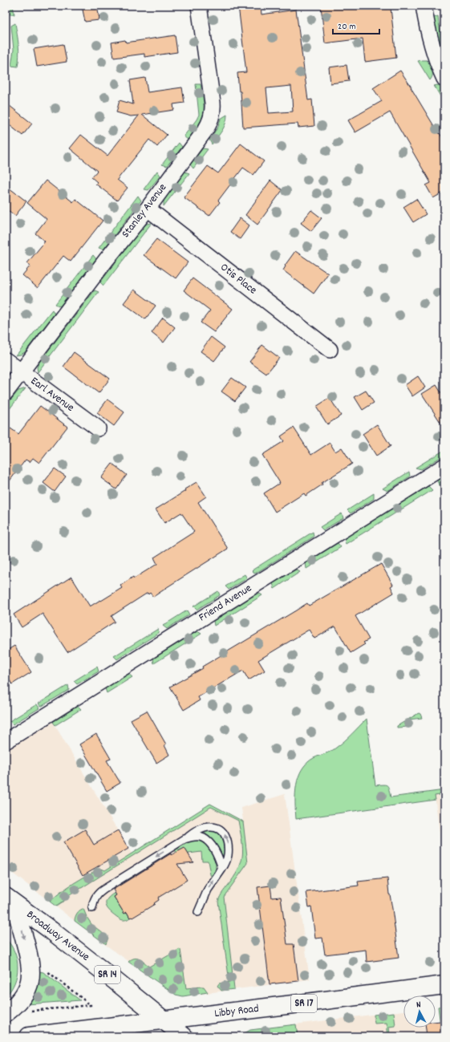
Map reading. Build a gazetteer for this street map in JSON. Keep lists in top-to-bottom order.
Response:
{
  "streets": {
    "main road": [
      "Broadway Avenue",
      "SR 14",
      "SR 17",
      "Libby Road"
    ],
    "street": [
      "Stanley Avenue",
      "Otis Place",
      "Earl Avenue",
      "Friend Avenue"
    ]
  },
  "crossings": [
    ["Stanley Avenue", "Otis Place"],
    ["Stanley Avenue", "Earl Avenue"],
    ["Broadway Avenue", "Libby Road"]
  ],
  "scale_bar": "20 m",
  "north": "top"
}
